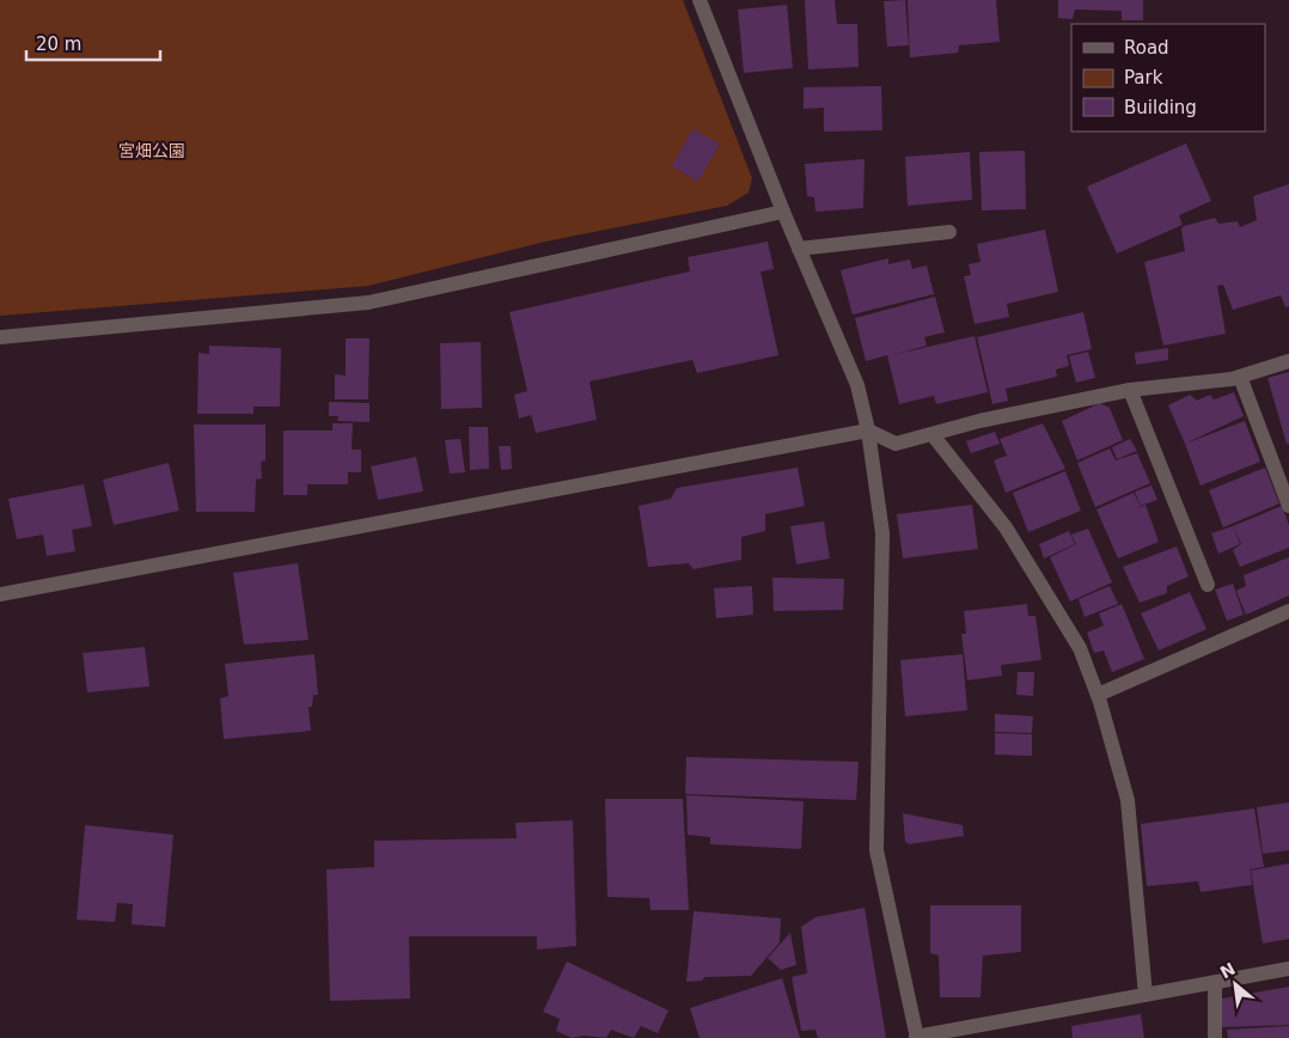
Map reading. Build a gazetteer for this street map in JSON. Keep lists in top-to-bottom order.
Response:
{
  "parks": ["宮畑公園"],
  "legend": ["Road", "Park", "Building"],
  "scale_bar": "20 m",
  "north": "top left"
}
